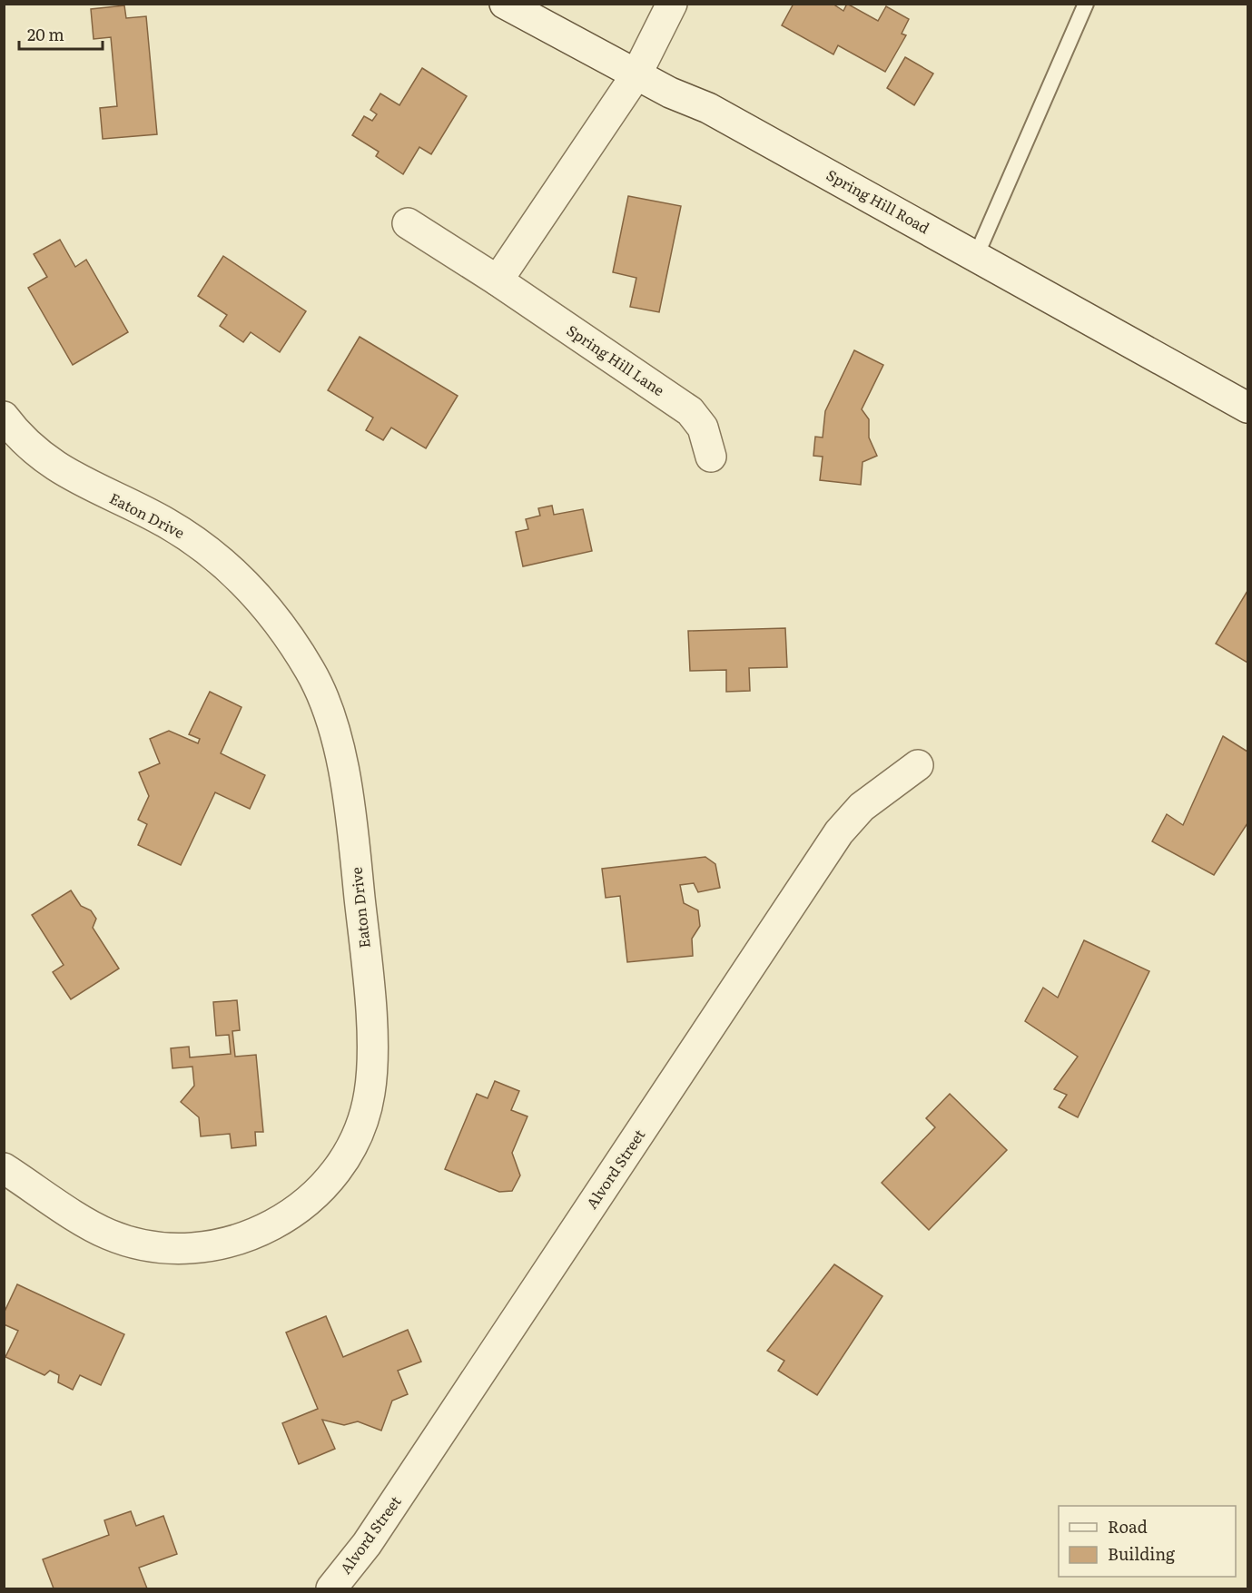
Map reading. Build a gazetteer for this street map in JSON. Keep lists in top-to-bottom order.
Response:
{
  "streets": {
    "street": [
      "Spring Hill Road",
      "Spring Hill Lane",
      "Eaton Drive",
      "Alvord Street"
    ]
  },
  "legend": ["Road", "Building"],
  "scale_bar": "20 m"
}
